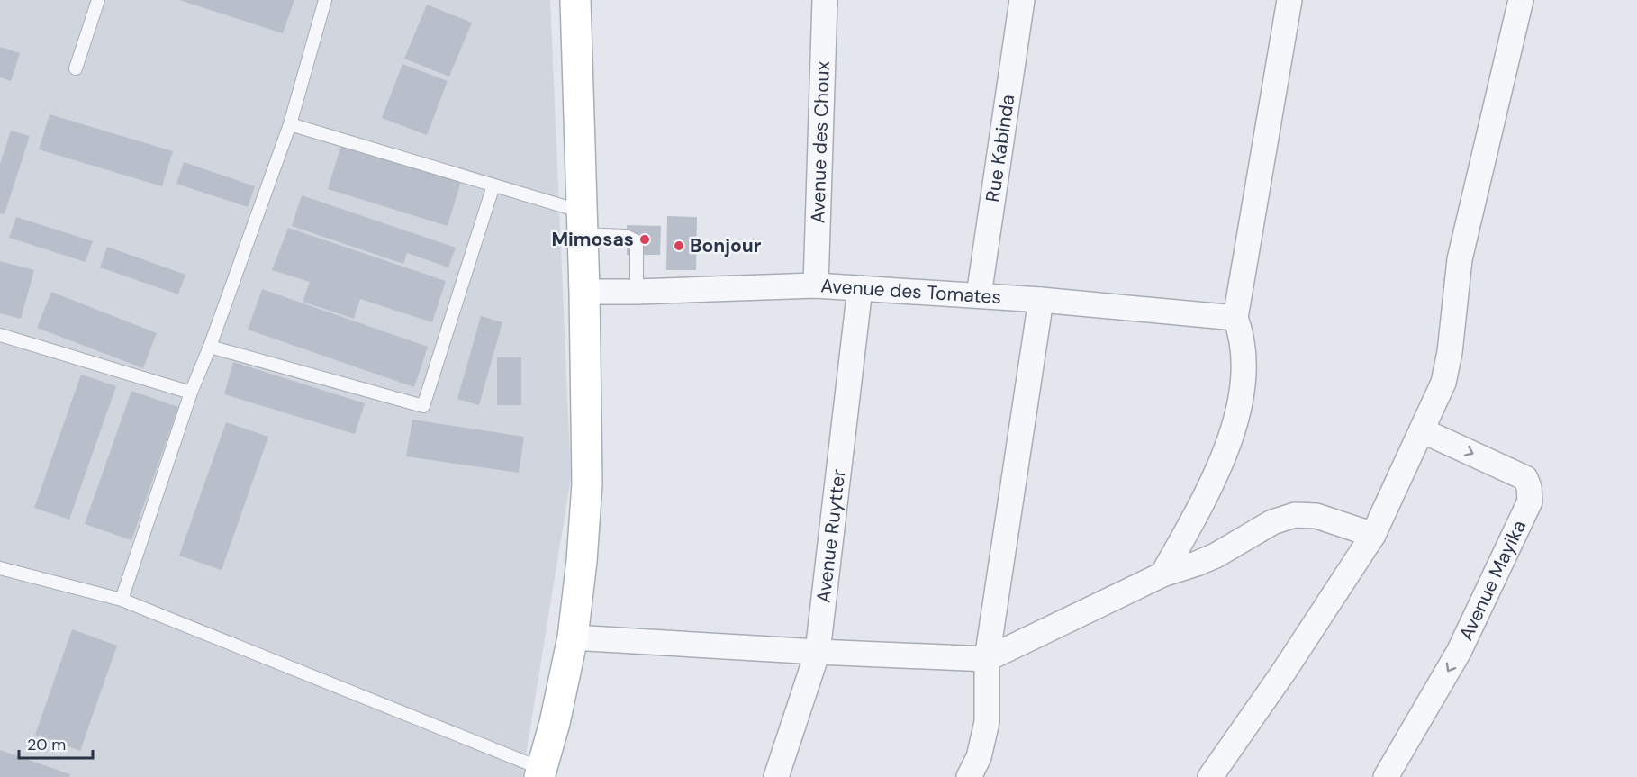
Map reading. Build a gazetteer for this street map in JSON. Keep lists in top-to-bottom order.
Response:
{
  "streets": {
    "street": [
      "Avenue des Choux",
      "Rue Kabinda",
      "Avenue des Tomates",
      "Avenue Ruytter",
      "Avenue Mayika"
    ]
  },
  "crossings": [
    ["Avenue des Choux", "Avenue des Tomates"],
    ["Rue Kabinda", "Avenue des Tomates"],
    ["Avenue des Tomates", "Avenue Ruytter"]
  ],
  "places": ["Mimosas", "Bonjour"],
  "scale_bar": "20 m"
}
